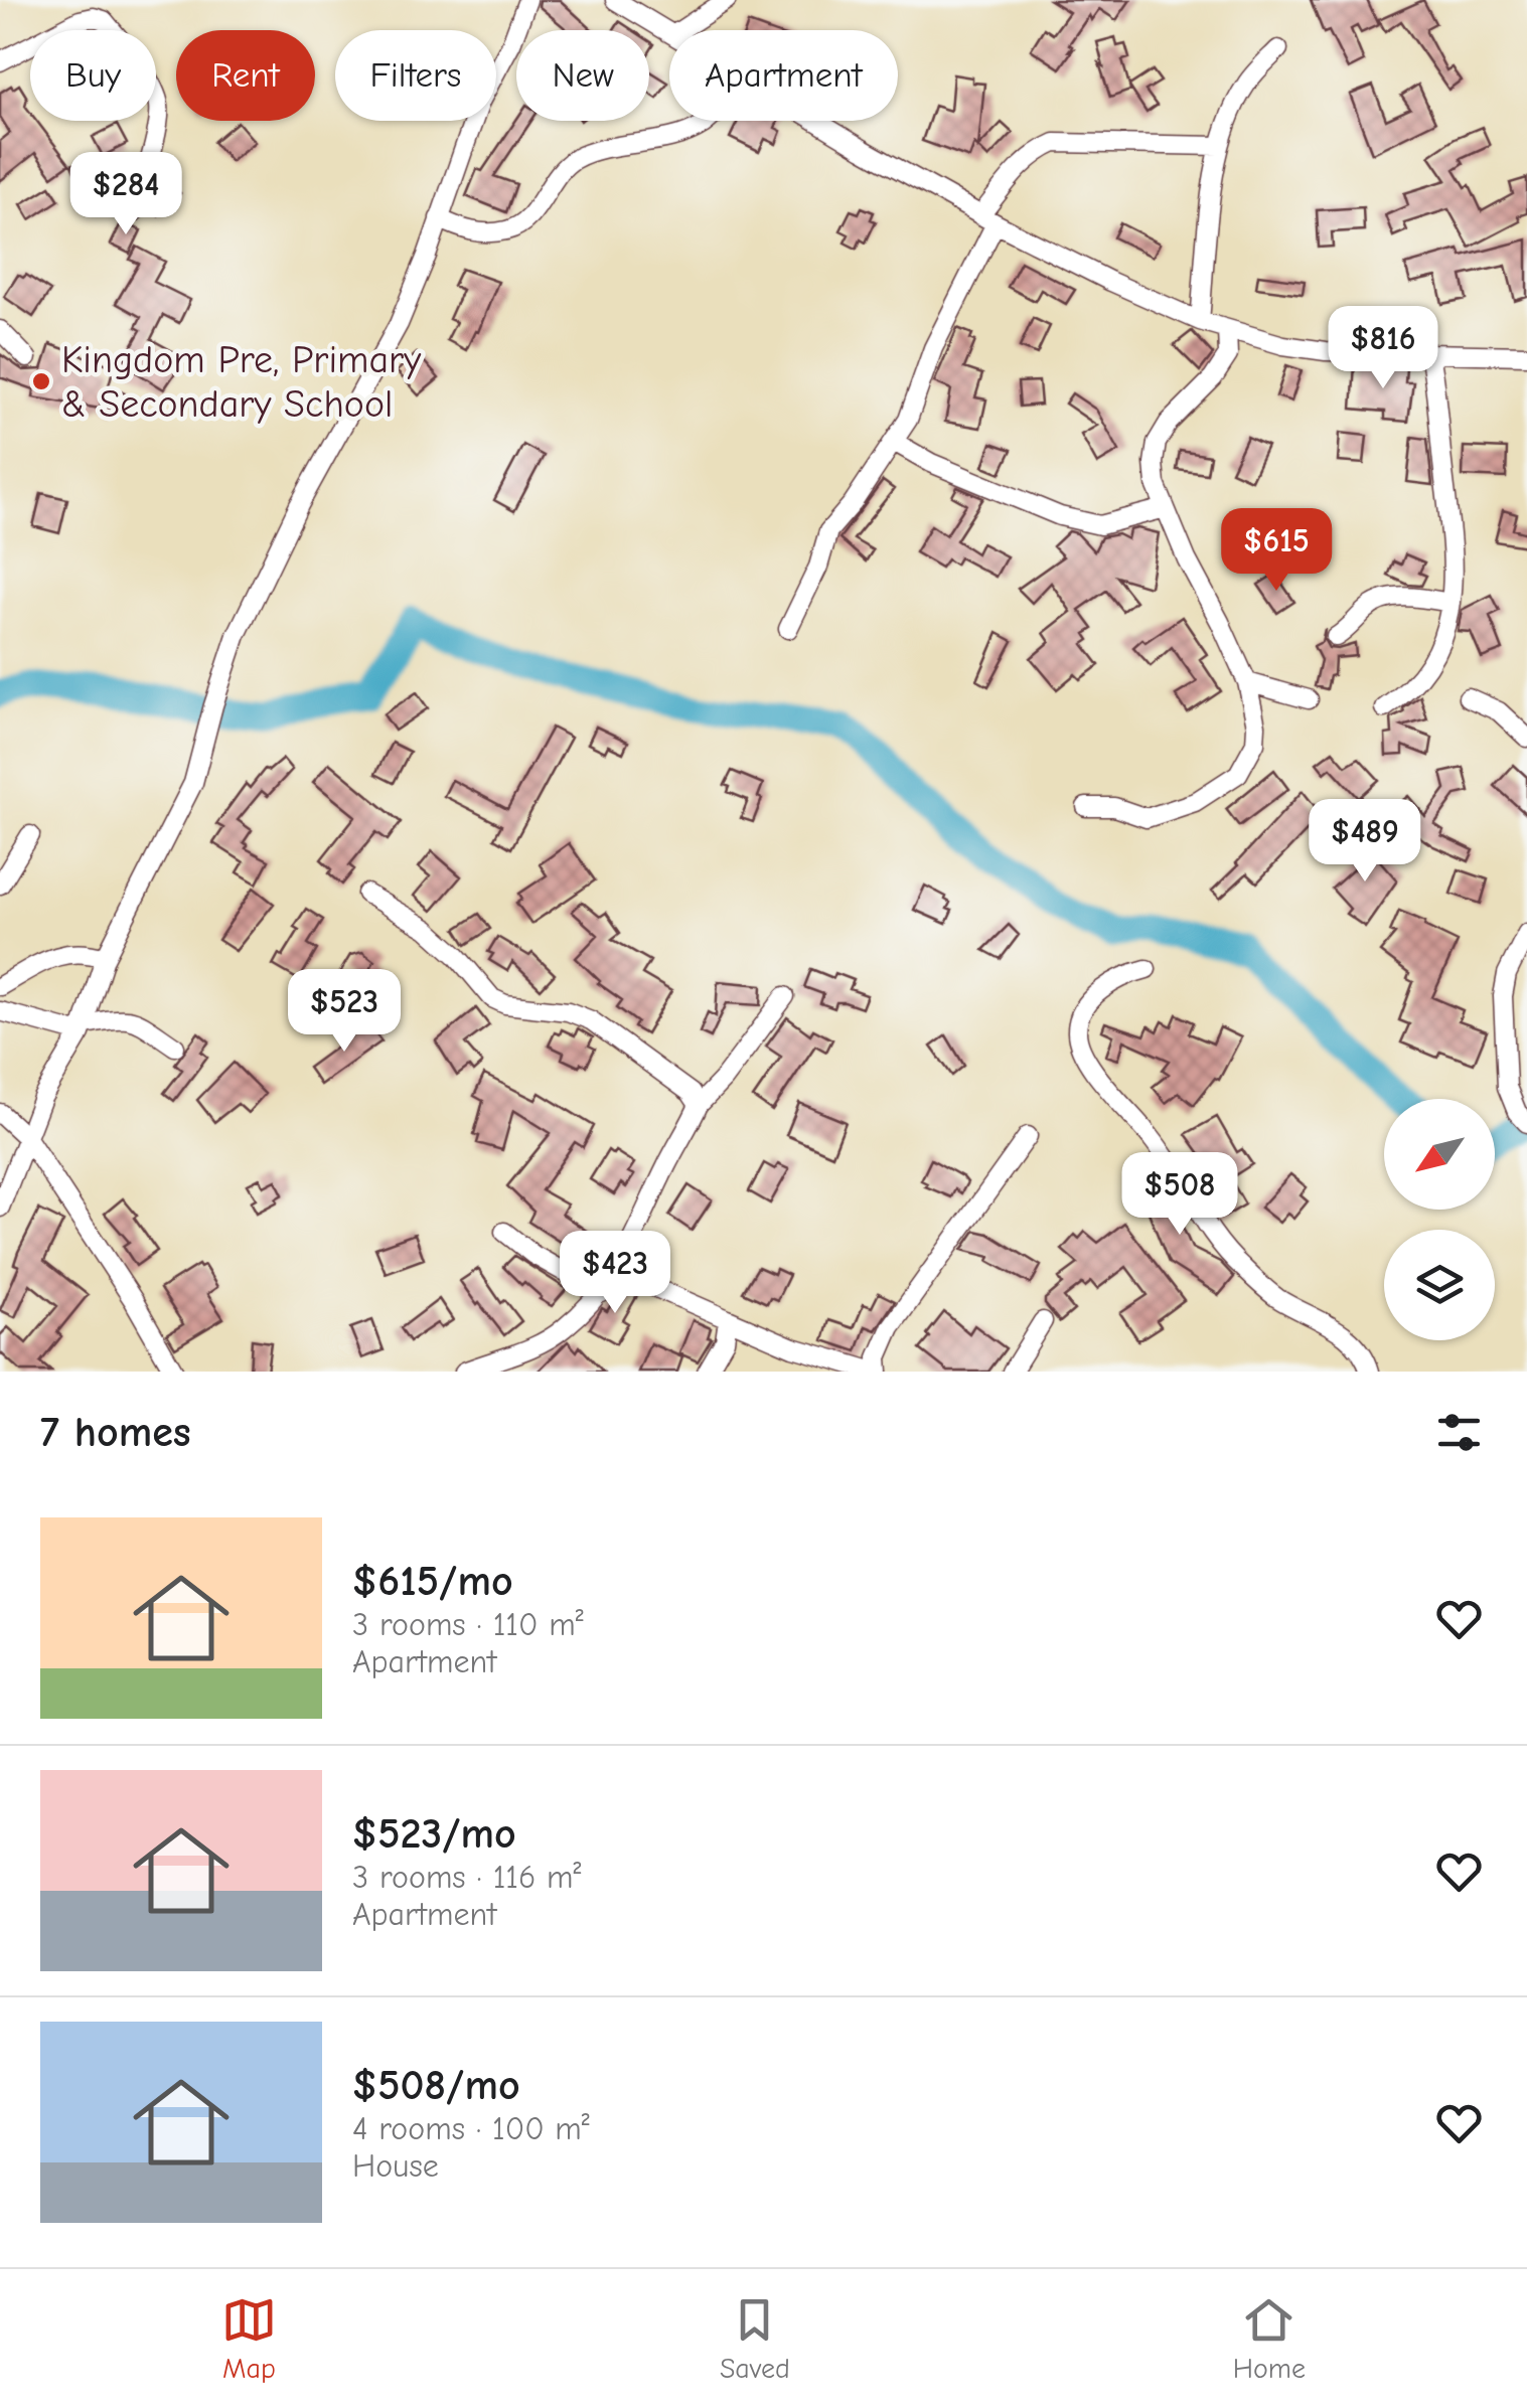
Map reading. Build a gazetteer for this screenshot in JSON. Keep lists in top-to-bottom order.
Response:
{
  "places": ["Kingdom Pre, Primary & Secondary School"],
  "north": "bottom left",
  "page": {
    "chip": [
      "Buy",
      "Rent",
      "Filters",
      "New",
      "Apartment"
    ],
    "price": [
      "$284",
      "$816",
      "$615",
      "$489",
      "$523",
      "$508",
      "$423"
    ],
    "heading": "7 homes",
    "list": [
      {
        "name": "$615/mo",
        "note": "3 rooms · 110 m² · Apartment"
      },
      {
        "name": "$523/mo",
        "note": "3 rooms · 116 m² · Apartment"
      },
      {
        "name": "$508/mo",
        "note": "4 rooms · 100 m² · House"
      }
    ],
    "tabs": ["Map", "Saved", "Home"]
  }
}
